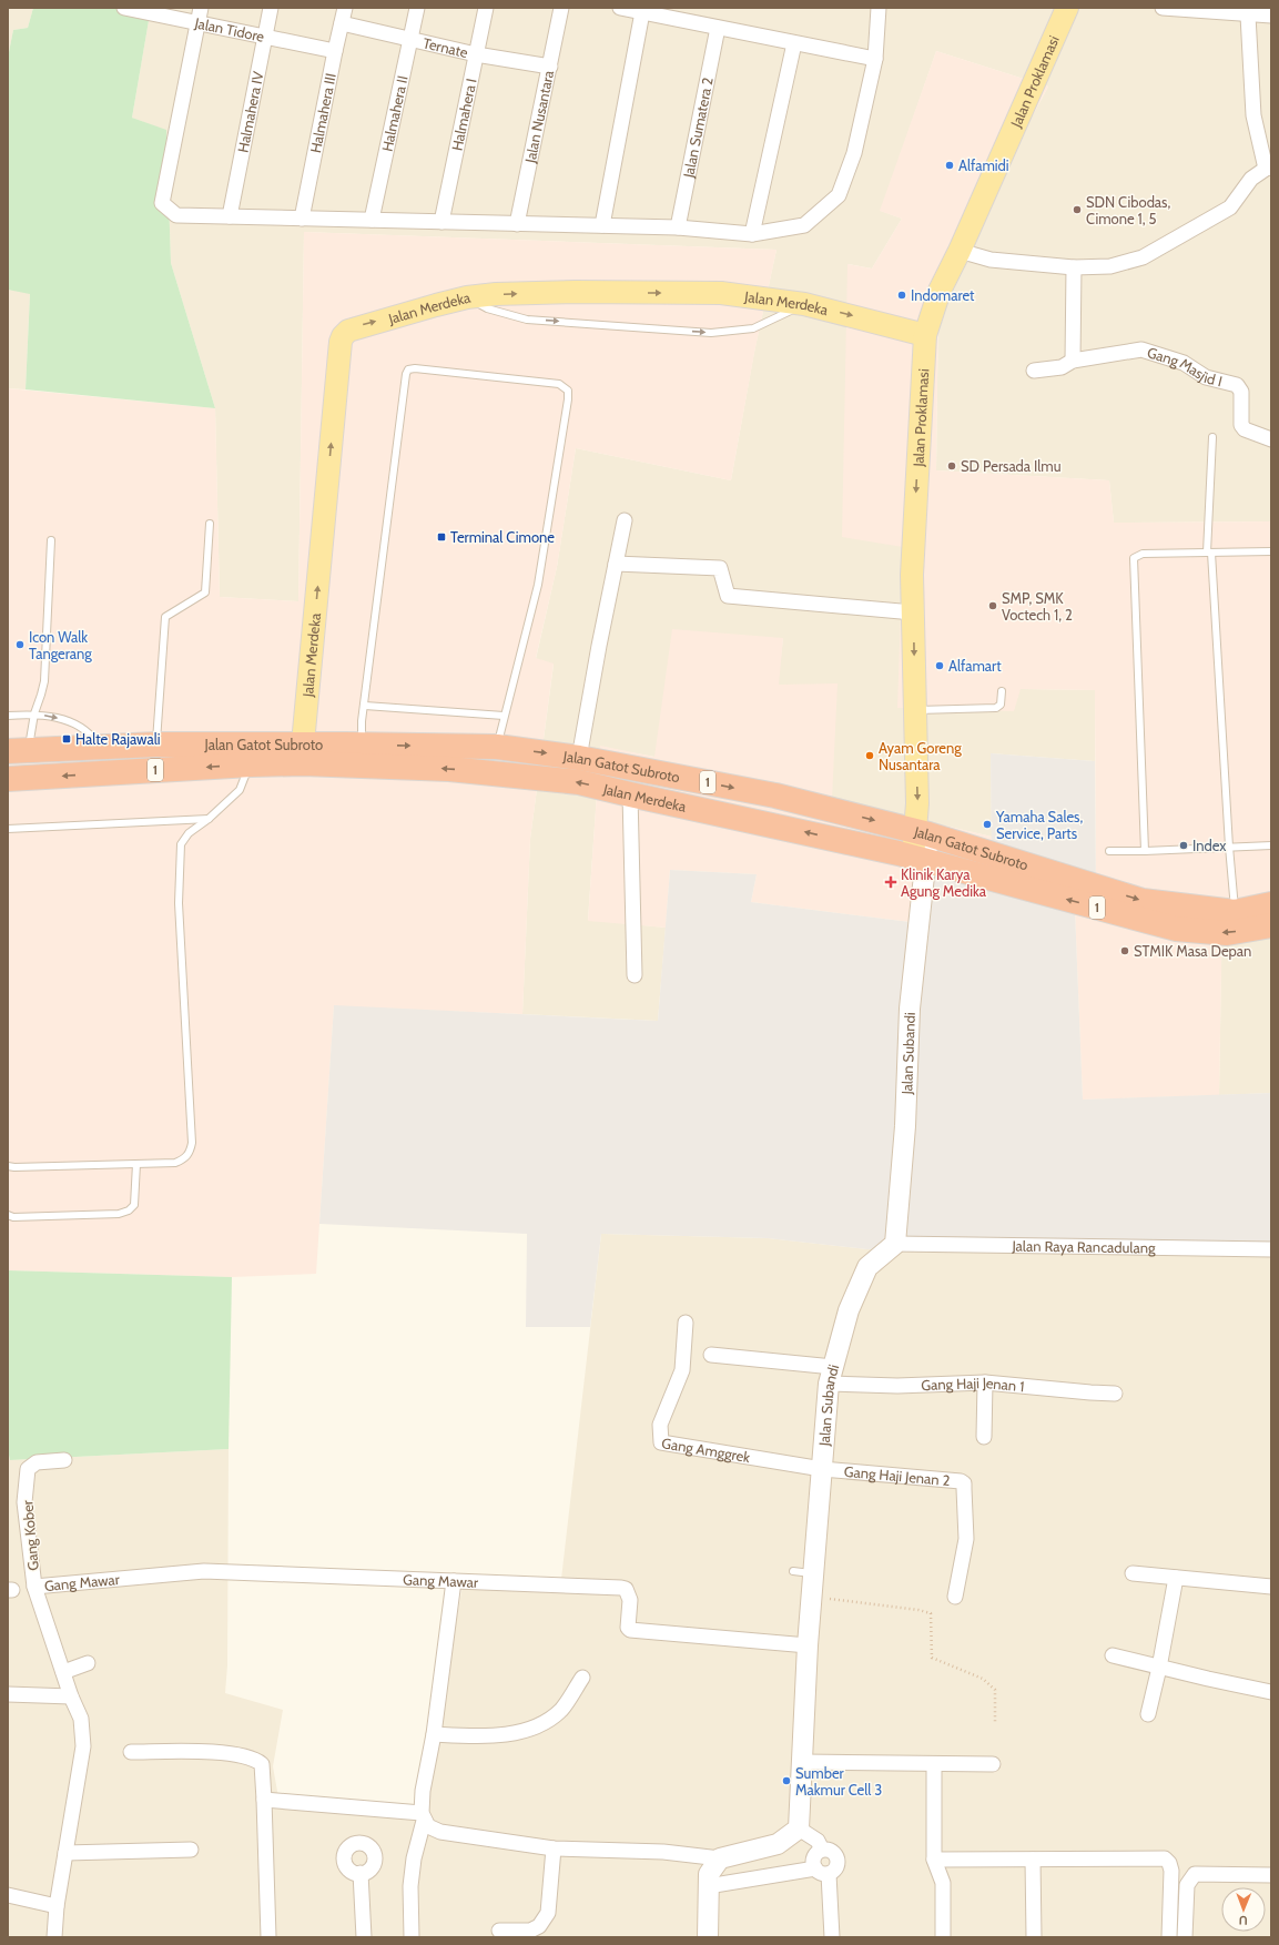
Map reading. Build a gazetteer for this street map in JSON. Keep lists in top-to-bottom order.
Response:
{
  "streets": {
    "highway": ["Jalan Merdeka", "Jalan Gatot Subroto", "1"],
    "main road": ["Jalan Proklamasi"],
    "street": [
      "Jalan Tidore",
      "Ternate",
      "Halmahera IV",
      "Halmahera III",
      "Halmahera II",
      "Halmahera I",
      "Jalan Nusantara",
      "Jalan Sumatera 2",
      "Gang Masjid I",
      "Jalan Subandi",
      "Jalan Raya Rancadulang",
      "Gang Haji Jenan 1",
      "Gang Amggrek",
      "Gang Haji Jenan 2",
      "Gang Kober",
      "Gang Mawar"
    ]
  },
  "crossings": [
    ["Jalan Tidore", "Halmahera IV"],
    ["Jalan Tidore", "Halmahera III"],
    ["Ternate", "Halmahera III"],
    ["Ternate", "Halmahera II"],
    ["Ternate", "Halmahera I"],
    ["Ternate", "Jalan Nusantara"],
    ["Jalan Proklamasi", "Jalan Merdeka"],
    ["Jalan Proklamasi", "Jalan Gatot Subroto"],
    ["Jalan Proklamasi", "Jalan Subandi"],
    ["Jalan Merdeka", "Jalan Gatot Subroto"],
    ["Jalan Gatot Subroto", "Jalan Subandi"],
    ["Jalan Subandi", "Jalan Raya Rancadulang"],
    ["Jalan Subandi", "Gang Haji Jenan 1"],
    ["Jalan Subandi", "Gang Amggrek"],
    ["Jalan Subandi", "Gang Haji Jenan 2"],
    ["Jalan Subandi", "Gang Mawar"],
    ["Gang Amggrek", "Gang Haji Jenan 2"],
    ["Gang Kober", "Gang Mawar"]
  ],
  "one_way": ["Jalan Proklamasi"],
  "places": {
    "other": [
      "Alfamidi",
      "SDN Cibodas, Cimone 1, 5",
      "Indomaret",
      "SD Persada Ilmu",
      "SMP, SMK Voctech 1, 2",
      "Icon Walk Tangerang",
      "Alfamart",
      "Ayam Goreng Nusantara",
      "Yamaha Sales, Service, Parts",
      "Index",
      "STMIK Masa Depan",
      "Sumber Makmur Cell 3"
    ],
    "transit": ["Terminal Cimone", "Halte Rajawali"],
    "health": ["Klinik Karya Agung Medika"]
  },
  "north": "bottom"
}
